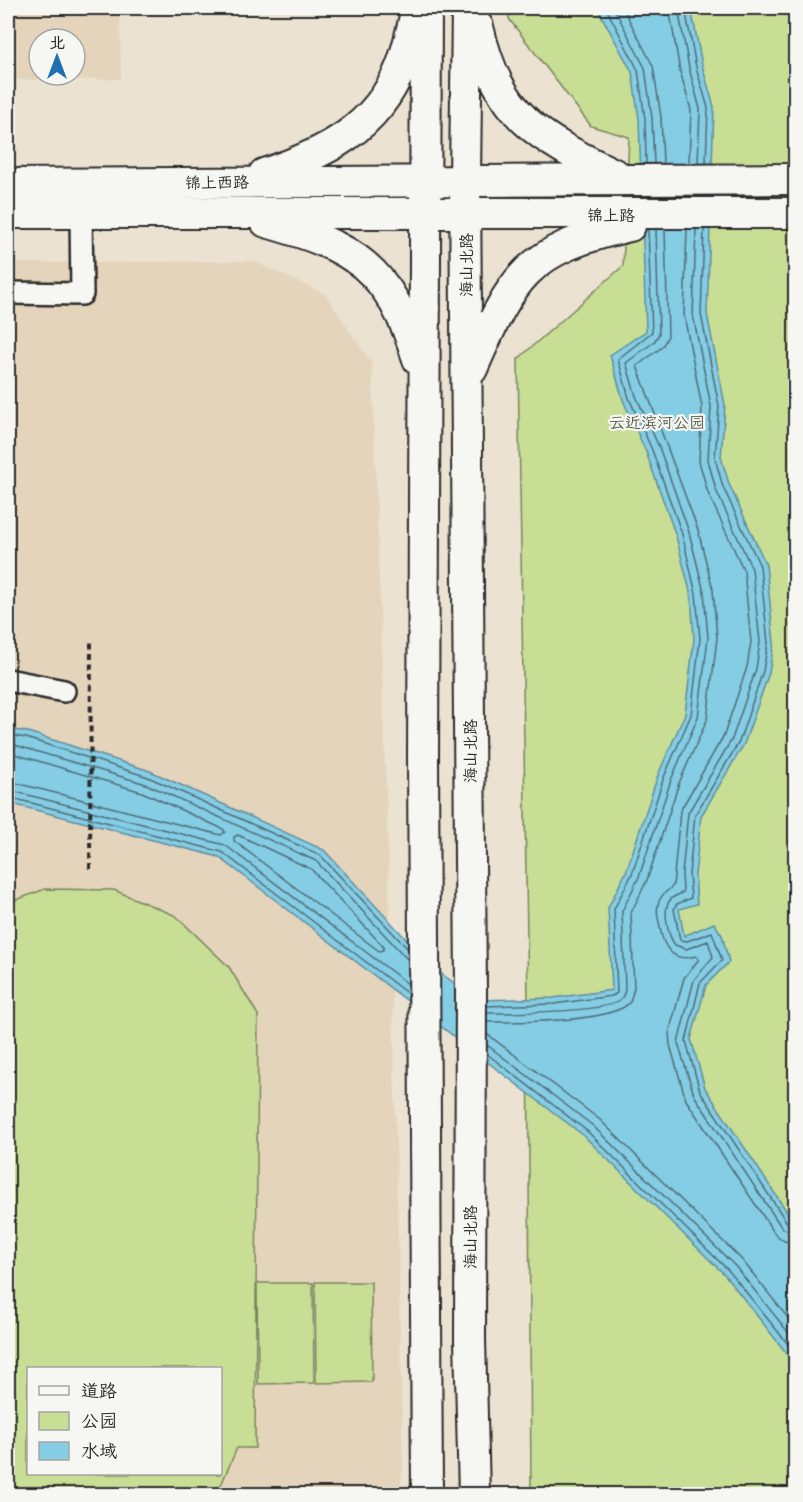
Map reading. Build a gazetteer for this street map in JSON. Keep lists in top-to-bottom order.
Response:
{
  "streets": {
    "street": ["锦上西路", "锦上路", "海山北路"]
  },
  "crossings": [
    ["锦上西路", "锦上路"],
    ["锦上路", "海山北路"]
  ],
  "parks": ["云近滨河公园"],
  "legend": ["道路", "公园", "水域"],
  "north": "top"
}
